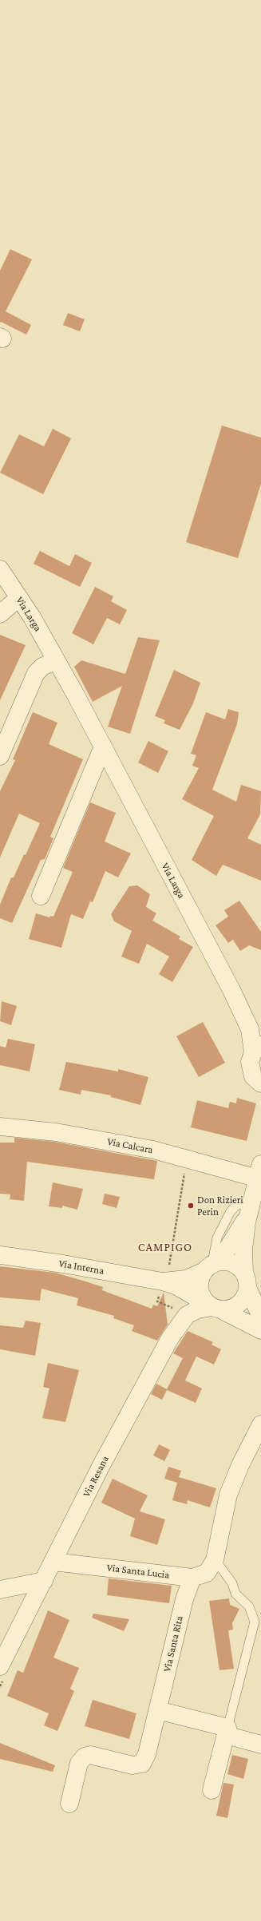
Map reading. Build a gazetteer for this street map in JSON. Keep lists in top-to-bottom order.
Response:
{
  "streets": {
    "street": [
      "Via Larga",
      "Via Calcara",
      "Via Interna",
      "Via Resana",
      "Via Santa Lucia",
      "Via Santa Rita"
    ]
  },
  "crossings": [
    ["Via Interna", "Via Resana"],
    ["Via Resana", "Via Santa Lucia"],
    ["Via Santa Lucia", "Via Santa Rita"]
  ],
  "districts": ["CAMPIGO"],
  "places": ["Don Rizieri Perin"]
}
